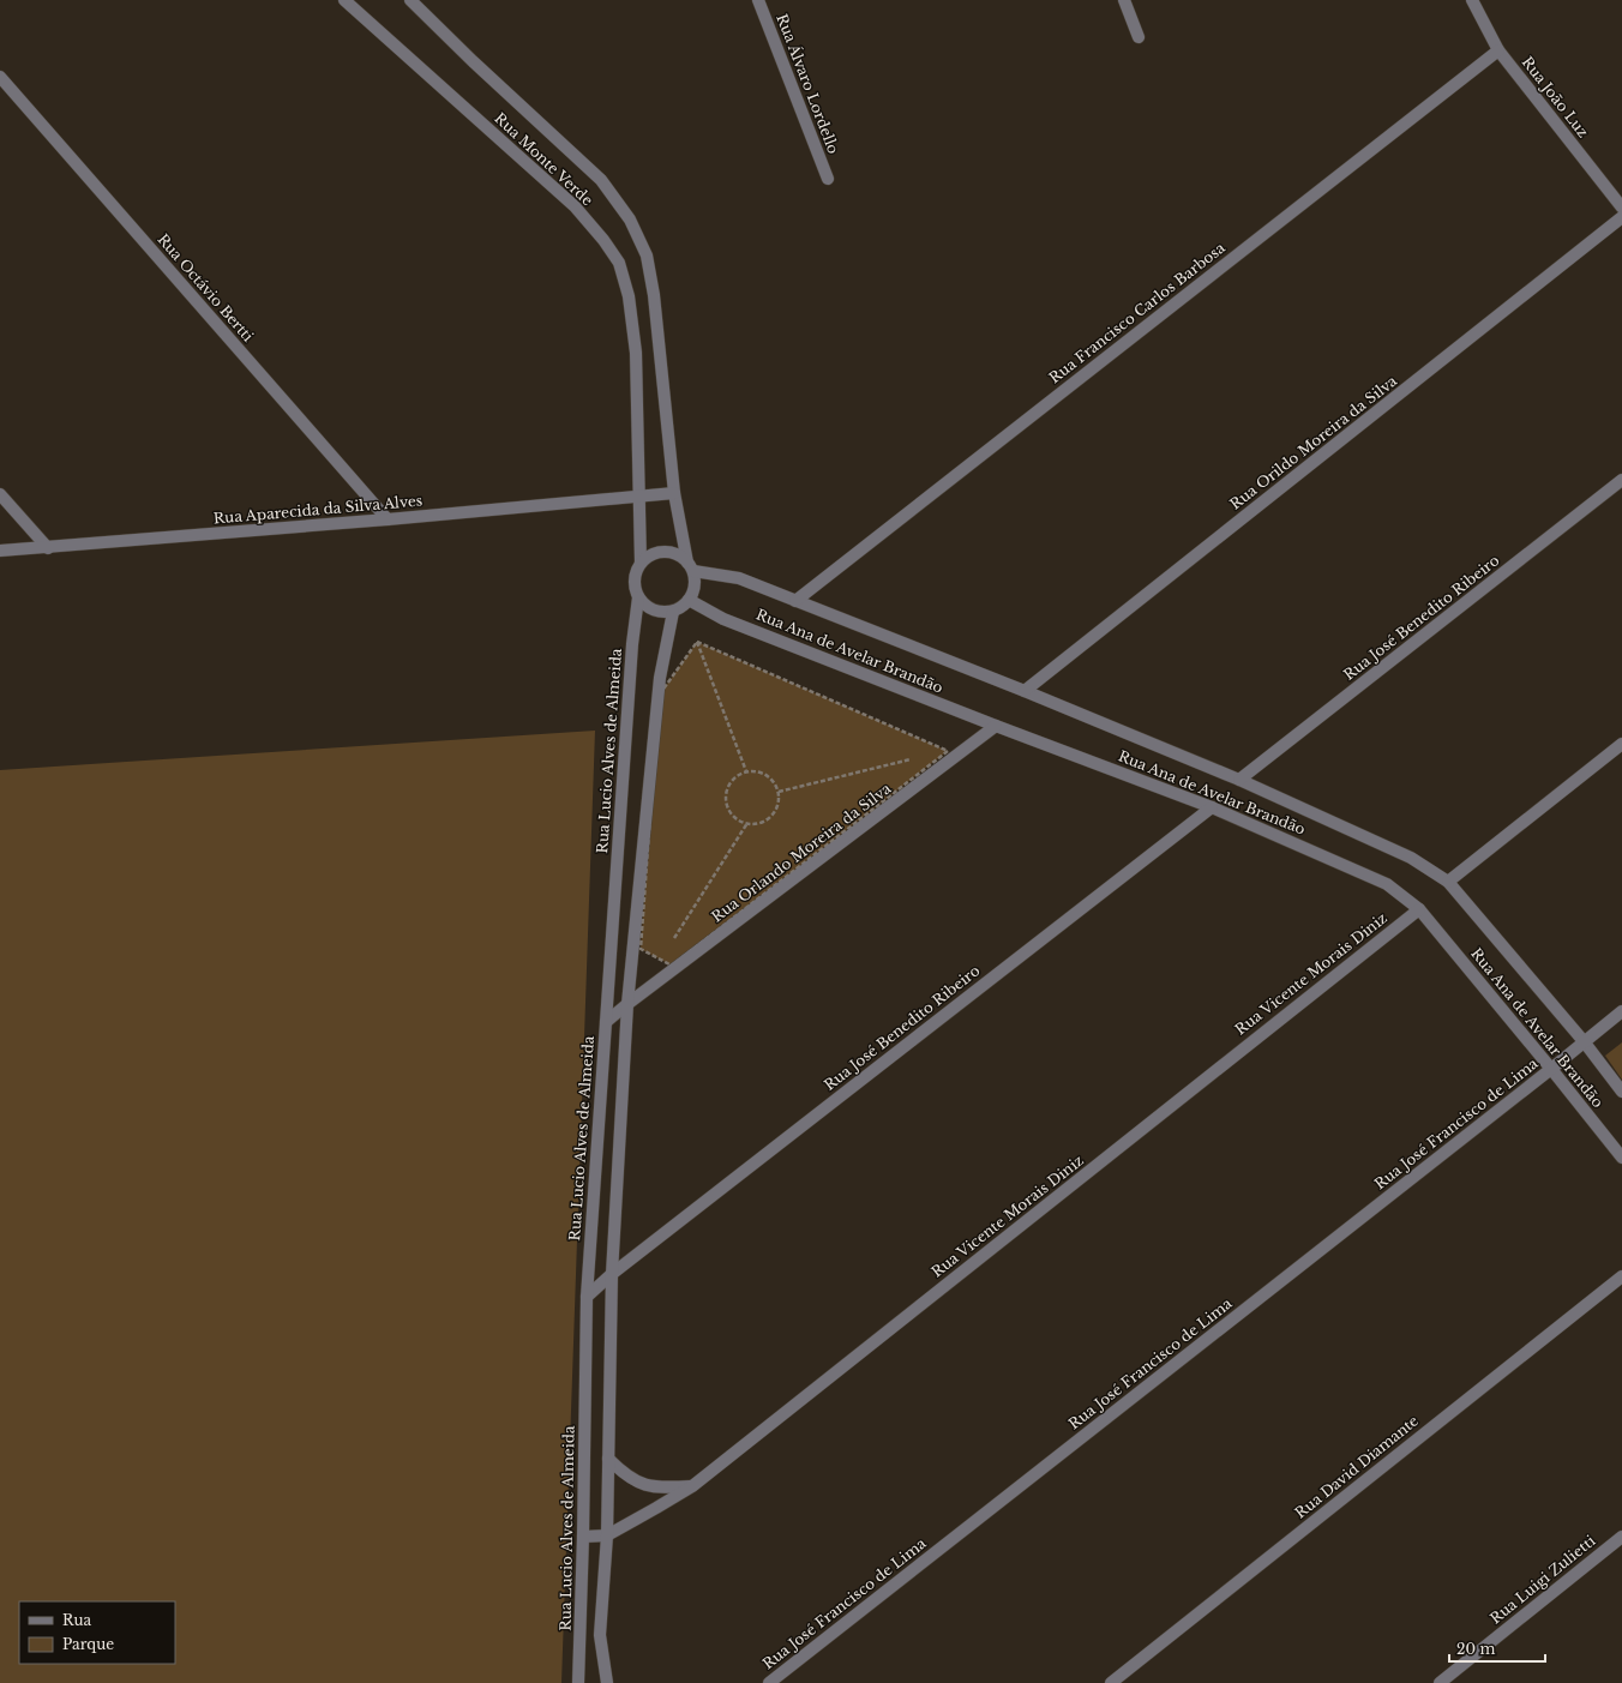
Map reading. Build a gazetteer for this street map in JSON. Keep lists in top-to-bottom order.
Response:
{
  "streets": {
    "street": [
      "Rua Álvaro Lordello",
      "Rua João Luz",
      "Rua Monte Verde",
      "Rua Octávio Bertti",
      "Rua Francisco Carlos Barbosa",
      "Rua Orildo Moreira da Silva",
      "Rua Aparecida da Silva Alves",
      "Rua José Benedito Ribeiro",
      "Rua Ana de Avelar Brandão",
      "Rua Lucio Alves de Almeida",
      "Rua Orlando Moreira da Silva",
      "Rua Vicente Morais Diniz",
      "Rua José Francisco de Lima",
      "Rua David Diamante",
      "Rua Luigi Zulietti"
    ]
  },
  "crossings": [
    ["Rua João Luz", "Rua Francisco Carlos Barbosa"],
    ["Rua Monte Verde", "Rua Aparecida da Silva Alves"],
    ["Rua Monte Verde", "Rua Ana de Avelar Brandão"],
    ["Rua Monte Verde", "Rua Lucio Alves de Almeida"],
    ["Rua Octávio Bertti", "Rua Aparecida da Silva Alves"],
    ["Rua Francisco Carlos Barbosa", "Rua Ana de Avelar Brandão"],
    ["Rua Orildo Moreira da Silva", "Rua Ana de Avelar Brandão"],
    ["Rua José Benedito Ribeiro", "Rua Ana de Avelar Brandão"],
    ["Rua José Benedito Ribeiro", "Rua Lucio Alves de Almeida"],
    ["Rua Ana de Avelar Brandão", "Rua Lucio Alves de Almeida"],
    ["Rua Ana de Avelar Brandão", "Rua Orlando Moreira da Silva"],
    ["Rua Ana de Avelar Brandão", "Rua Vicente Morais Diniz"],
    ["Rua Ana de Avelar Brandão", "Rua José Francisco de Lima"],
    ["Rua Lucio Alves de Almeida", "Rua Orlando Moreira da Silva"]
  ],
  "legend": ["Rua", "Parque"],
  "scale_bar": "20 m"
}
